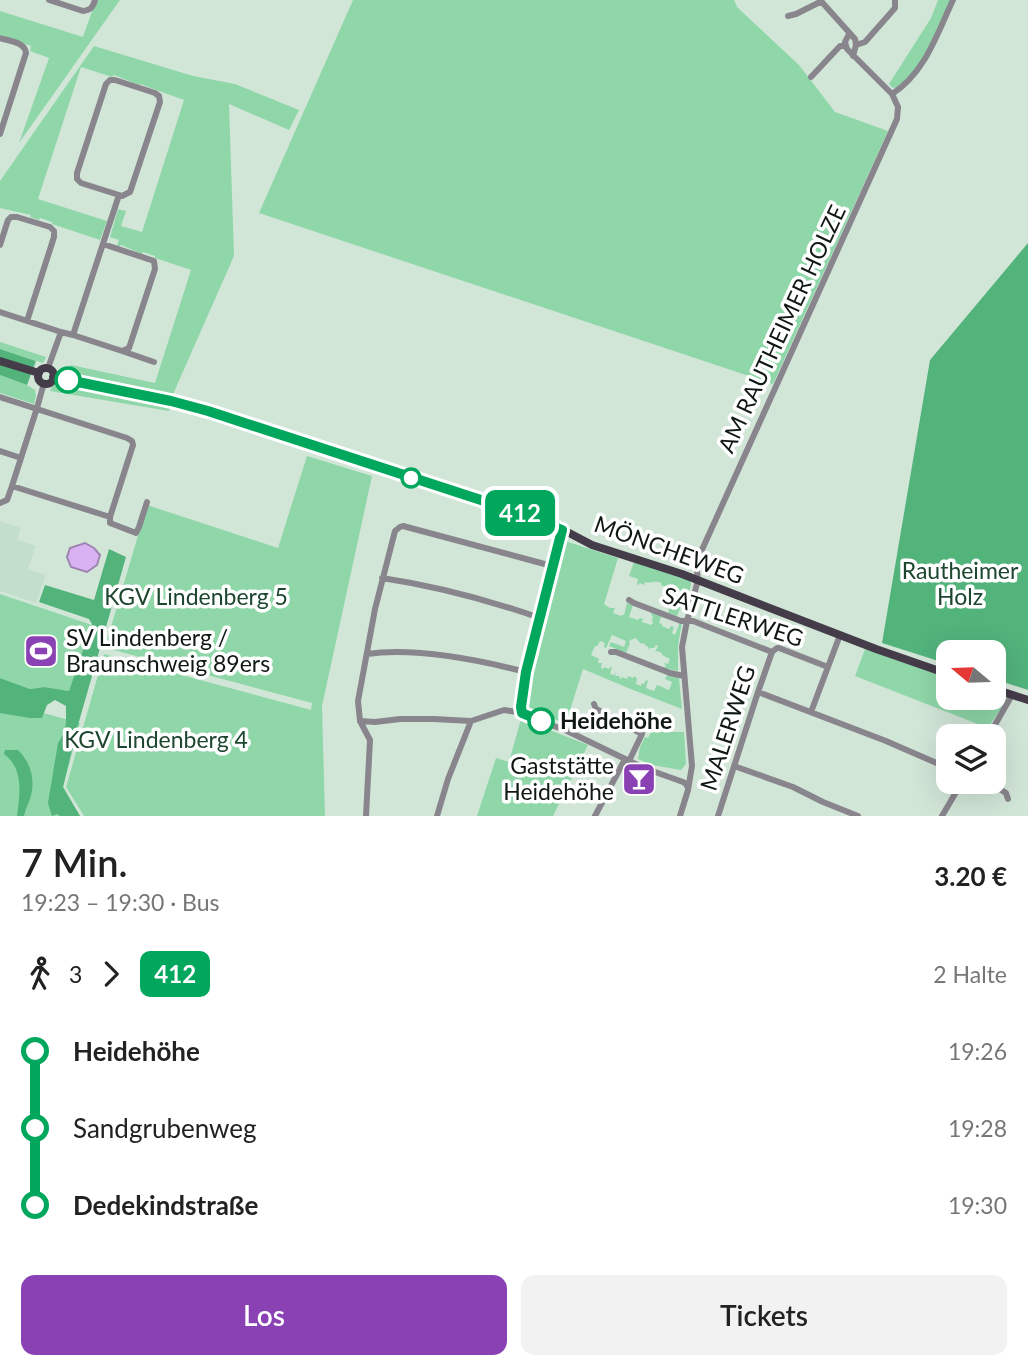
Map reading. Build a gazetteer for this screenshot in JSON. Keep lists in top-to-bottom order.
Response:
{
  "streets": {
    "main road": ["MÖNCHEWEG"],
    "street": ["AM RAUTHEIMER HOLZE", "SATTLERWEG", "MALERWEG"]
  },
  "crossings": [
    ["AM RAUTHEIMER HOLZE", "MÖNCHEWEG"],
    ["AM RAUTHEIMER HOLZE", "SATTLERWEG"],
    ["SATTLERWEG", "MALERWEG"]
  ],
  "parks": ["Rautheimer Holz", "KGV Lindenberg 5", "KGV Lindenberg 4"],
  "places": {
    "sports": ["SV Lindenberg / Braunschweig 89ers"],
    "other": ["Heidehöhe"],
    "bar": ["Gaststätte Heidehöhe"]
  },
  "lines": ["bus line 412"],
  "north": "left",
  "page": {
    "on_map": "412",
    "heading": ["7 Min.", "19:23 – 19:30 · Bus", "3.20 €"],
    "legs": ["3", "412", "2 Halte"],
    "list": [
      {
        "name": "Heidehöhe",
        "value": "19:26"
      },
      {
        "name": "Sandgrubenweg",
        "value": "19:28"
      },
      {
        "name": "Dedekindstraße",
        "value": "19:30"
      }
    ],
    "buttons": ["Los", "Tickets"]
  }
}
